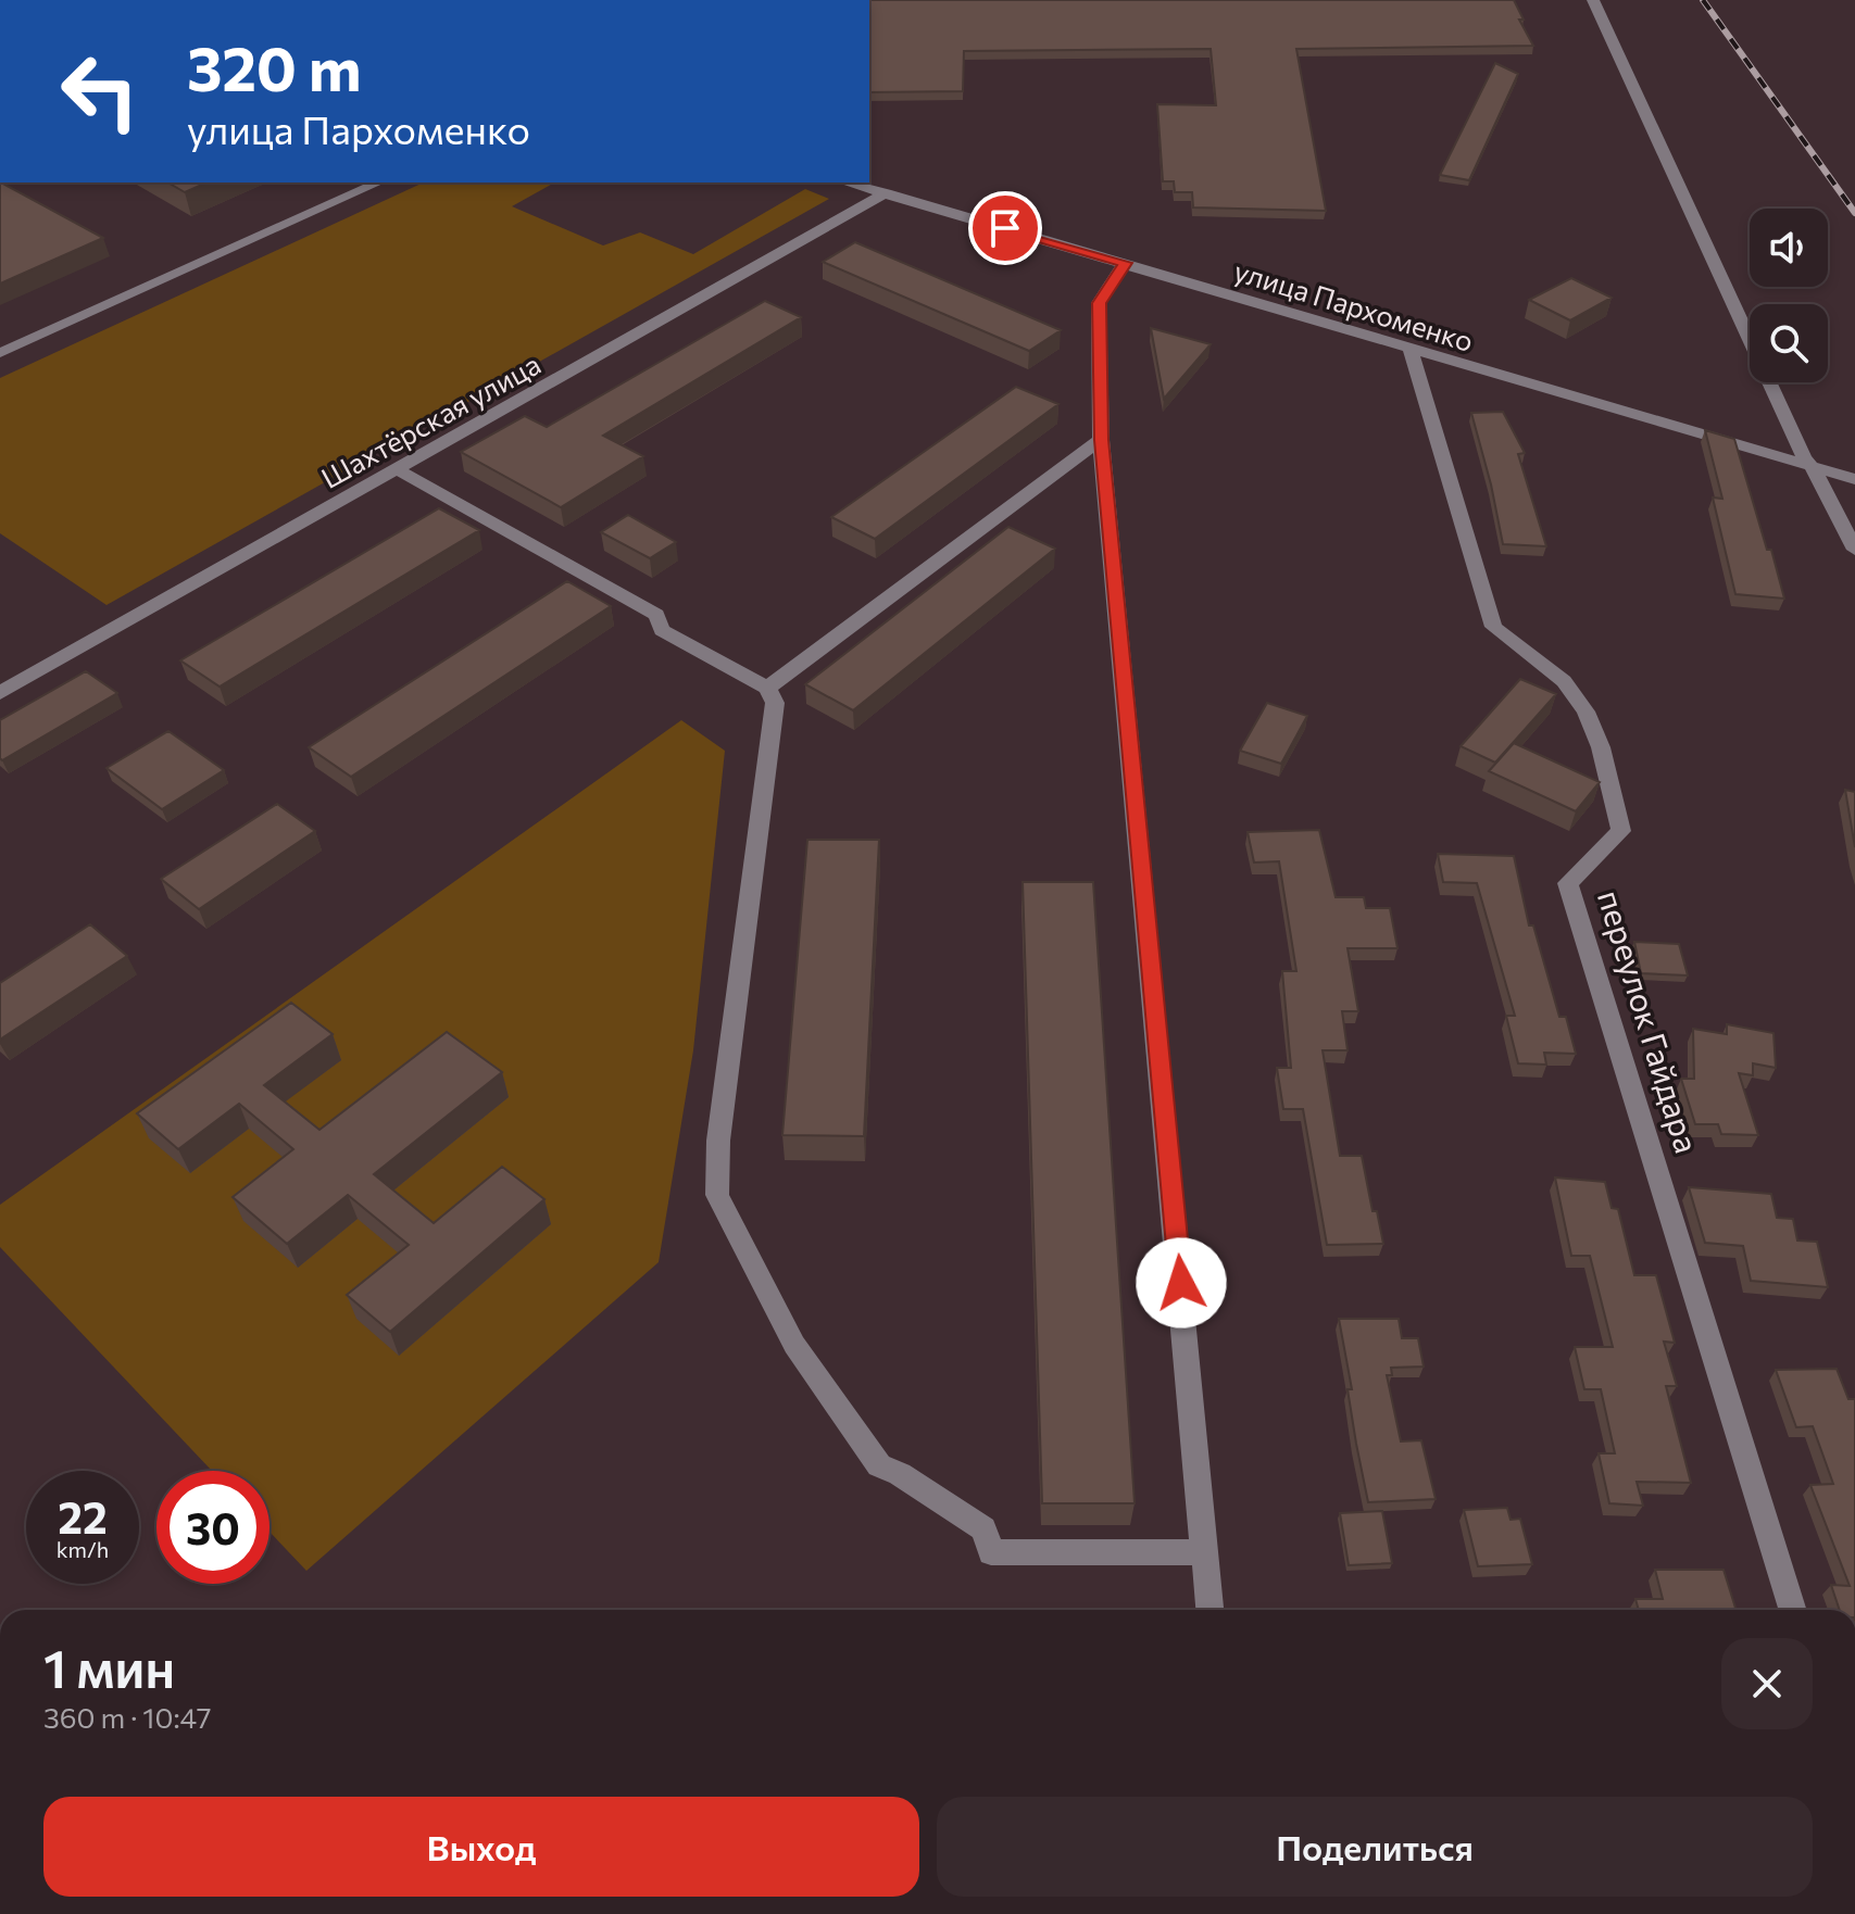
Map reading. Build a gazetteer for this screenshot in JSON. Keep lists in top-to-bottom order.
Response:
{
  "streets": {
    "street": ["улица Пархоменко", "Шахтёрская улица", "переулок Гайдара"]
  },
  "crossings": [
    ["улица Пархоменко", "Шахтёрская улица"],
    ["улица Пархоменко", "переулок Гайдара"]
  ],
  "page": {
    "turn": ["320 m", "улица Пархоменко"],
    "speed": "22 km/h",
    "limit": "30",
    "heading": ["1 мин", "360 m · 10:47"],
    "buttons": ["Выход", "Поделиться"]
  }
}
